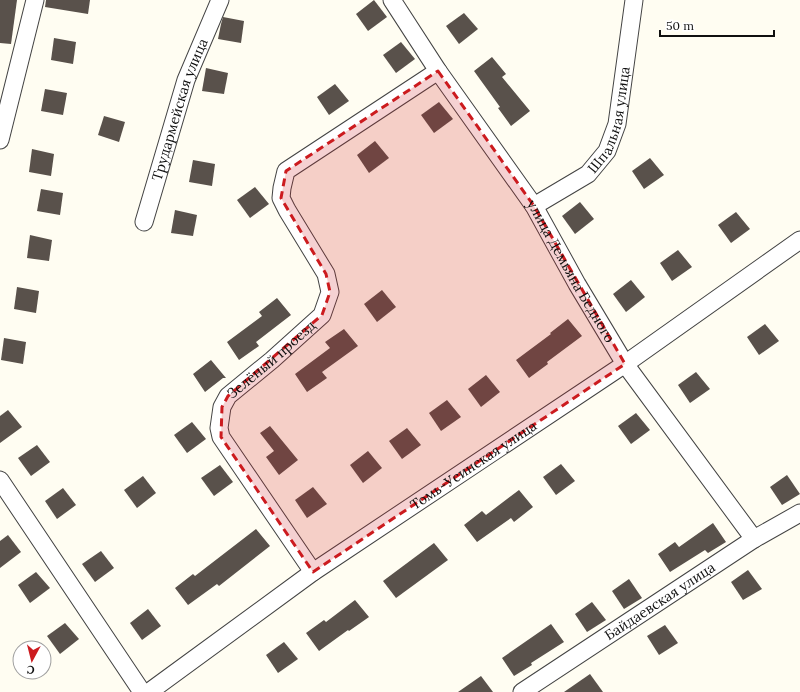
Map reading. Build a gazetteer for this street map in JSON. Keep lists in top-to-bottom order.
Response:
{
  "streets": {
    "street": [
      "Трудармейская улица",
      "Шпальная улица",
      "улица Демьяна Бедного",
      "Зелёный проезд",
      "Томь-Усинская улица",
      "Байдаевская улица"
    ]
  },
  "crossings": [
    ["Шпальная улица", "улица Демьяна Бедного"],
    ["улица Демьяна Бедного", "Зелёный проезд"],
    ["улица Демьяна Бедного", "Томь-Усинская улица"],
    ["улица Демьяна Бедного", "Байдаевская улица"],
    ["Зелёный проезд", "Томь-Усинская улица"]
  ],
  "scale_bar": "50 m",
  "north": "bottom"
}
